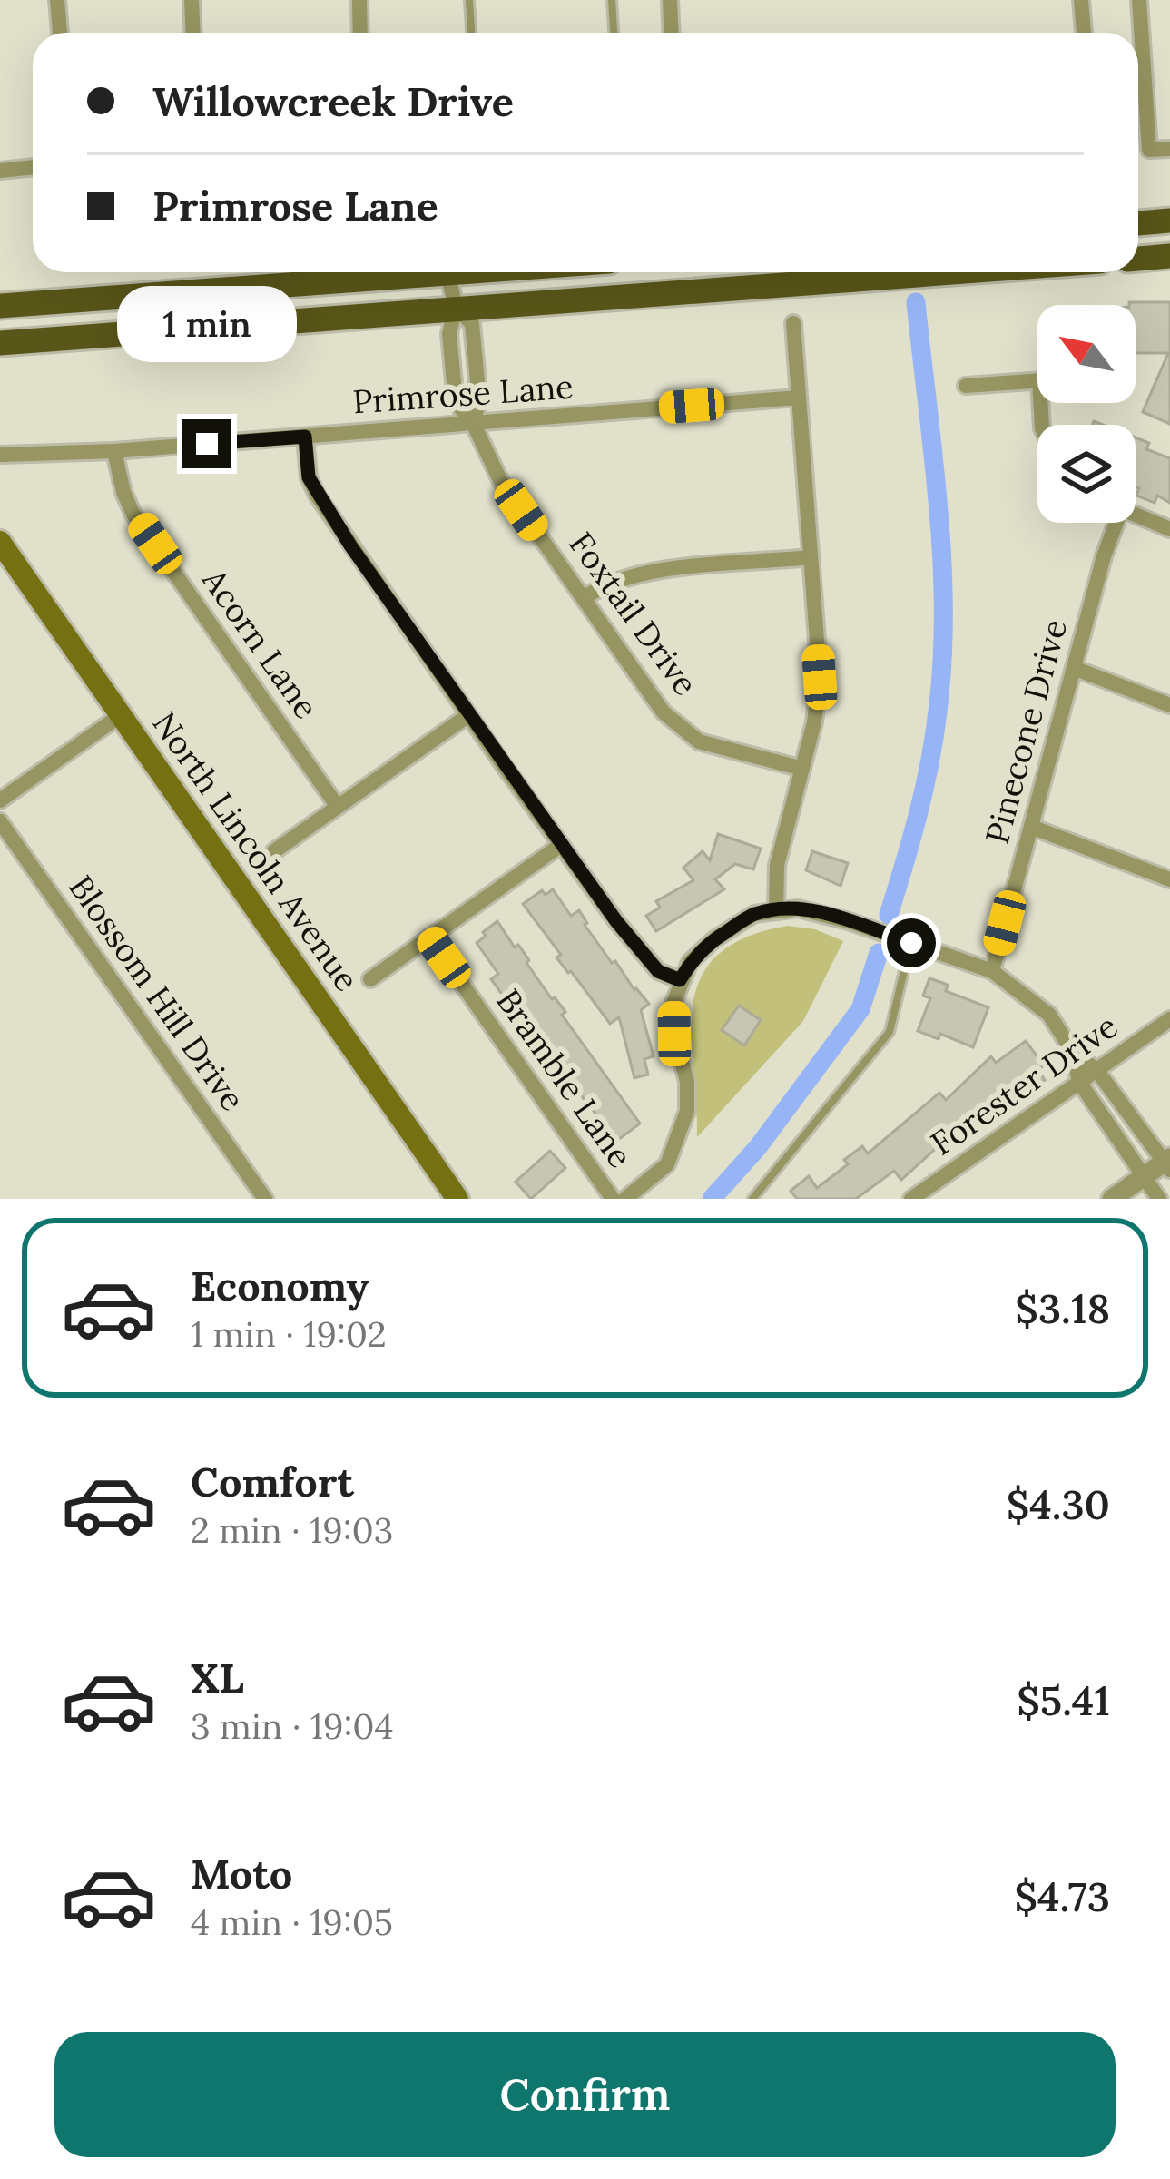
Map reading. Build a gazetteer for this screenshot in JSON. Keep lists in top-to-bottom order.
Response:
{
  "streets": {
    "main road": ["North Lincoln Avenue"],
    "street": [
      "Primrose Lane",
      "Foxtail Drive",
      "Acorn Lane",
      "Pinecone Drive",
      "Blossom Hill Drive",
      "Bramble Lane",
      "Forester Drive"
    ]
  },
  "crossings": [
    ["Primrose Lane", "Foxtail Drive"],
    ["Primrose Lane", "Acorn Lane"]
  ],
  "north": "top left",
  "page": {
    "banner": ["Willowcreek Drive", "Primrose Lane"],
    "bubble": "1 min",
    "list": [
      {
        "name": "Economy",
        "note": "1 min · 19:02",
        "value": "$3.18"
      },
      {
        "name": "Comfort",
        "note": "2 min · 19:03",
        "value": "$4.30"
      },
      {
        "name": "XL",
        "note": "3 min · 19:04",
        "value": "$5.41"
      },
      {
        "name": "Moto",
        "note": "4 min · 19:05",
        "value": "$4.73"
      }
    ],
    "buttons": "Confirm"
  }
}
